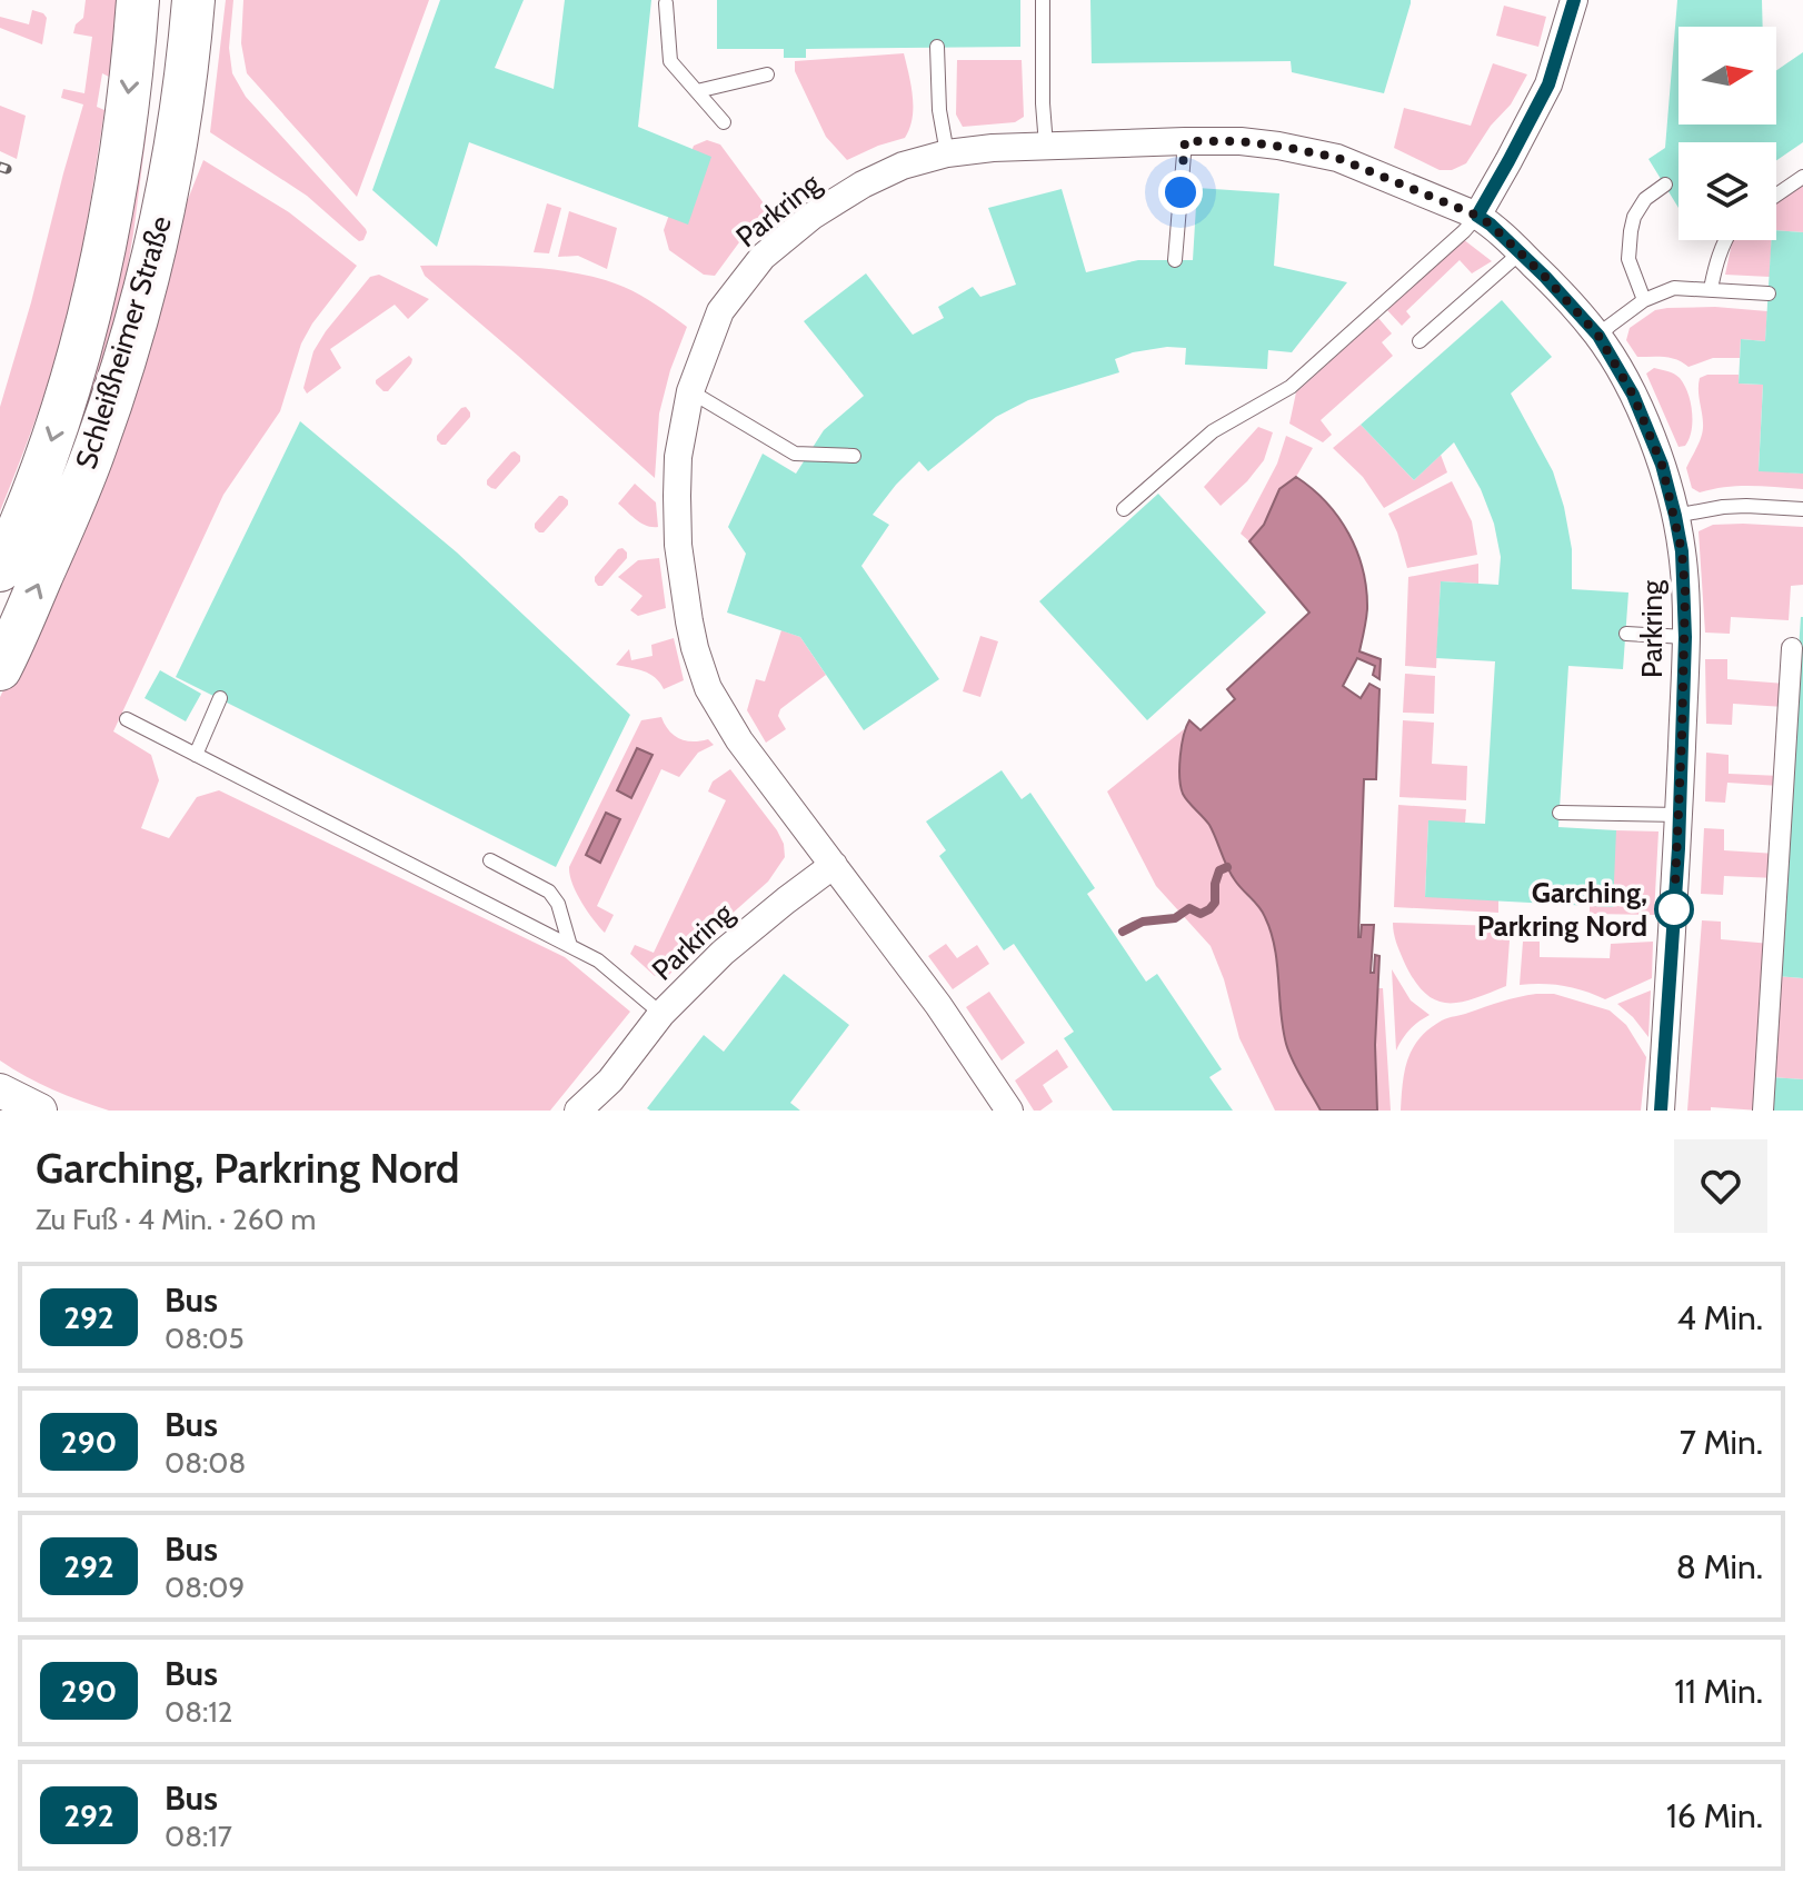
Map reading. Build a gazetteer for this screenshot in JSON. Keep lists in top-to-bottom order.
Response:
{
  "streets": {
    "main road": ["Schleißheimer Straße"],
    "street": ["Parkring"]
  },
  "places": ["Garching, Parkring Nord"],
  "lines": ["bus line 292"],
  "north": "right",
  "page": {
    "heading": ["Garching, Parkring Nord", "Zu Fuß · 4 Min. · 260 m"],
    "list": [
      {
        "mark": "292",
        "name": "Bus",
        "note": "08:05",
        "value": "4 Min."
      },
      {
        "mark": "290",
        "name": "Bus",
        "note": "08:08",
        "value": "7 Min."
      },
      {
        "mark": "292",
        "name": "Bus",
        "note": "08:09",
        "value": "8 Min."
      },
      {
        "mark": "290",
        "name": "Bus",
        "note": "08:12",
        "value": "11 Min."
      },
      {
        "mark": "292",
        "name": "Bus",
        "note": "08:17",
        "value": "16 Min."
      }
    ]
  }
}
